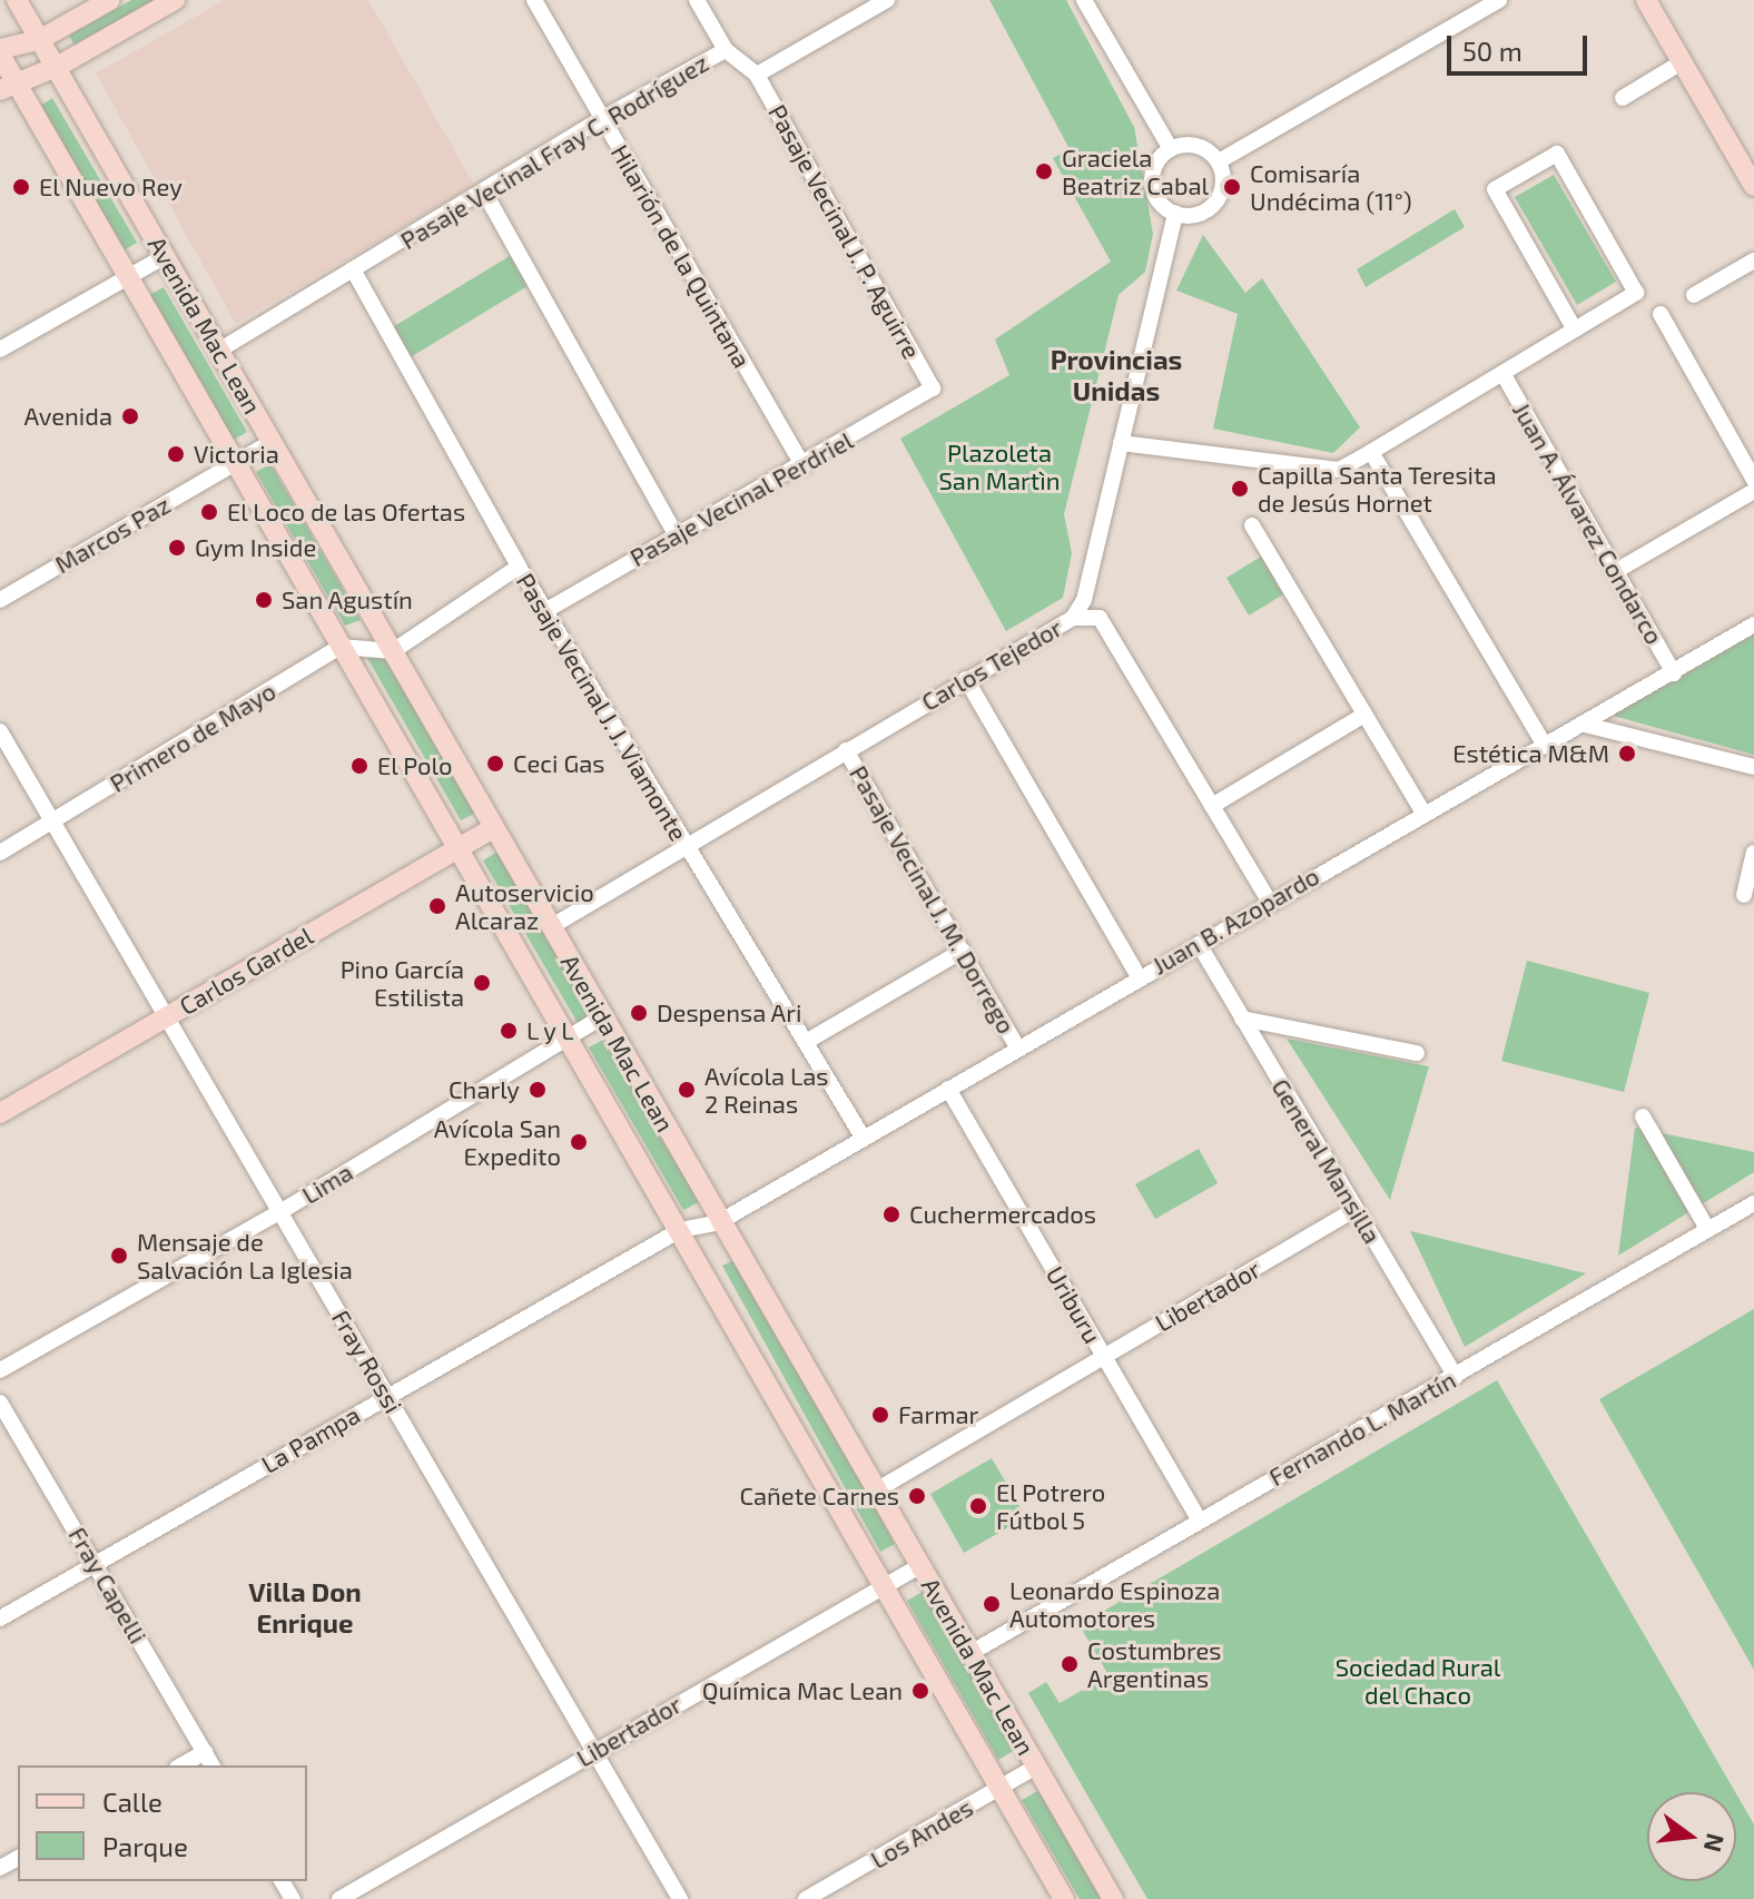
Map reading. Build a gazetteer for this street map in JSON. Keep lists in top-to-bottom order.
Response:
{
  "streets": {
    "main road": ["Avenida Mac Lean", "Carlos Gardel"],
    "street": [
      "Pasaje Vecinal Fray C. Rodríguez",
      "Pasaje Vecinal J. P. Aguirre",
      "Hilarión de la Quintana",
      "Pasaje Vecinal Perdriel",
      "Juan A. Álvarez Condarco",
      "Marcos Paz",
      "Carlos Tejedor",
      "Pasaje Vecinal J. J. Viamonte",
      "Primero de Mayo",
      "Pasaje Vecinal J. M. Dorrego",
      "Juan B. Azopardo",
      "General Mansilla",
      "Lima",
      "Libertador",
      "Uriburu",
      "Fray Rossi",
      "Fernando L. Martín",
      "La Pampa",
      "Fray Capelli",
      "Los Andes"
    ]
  },
  "crossings": [
    ["Pasaje Vecinal Fray C. Rodríguez", "Pasaje Vecinal J. P. Aguirre"],
    ["Pasaje Vecinal Fray C. Rodríguez", "Hilarión de la Quintana"],
    ["Pasaje Vecinal Fray C. Rodríguez", "Avenida Mac Lean"],
    ["Pasaje Vecinal Fray C. Rodríguez", "Pasaje Vecinal J. J. Viamonte"],
    ["Pasaje Vecinal J. P. Aguirre", "Pasaje Vecinal Perdriel"],
    ["Hilarión de la Quintana", "Pasaje Vecinal Perdriel"],
    ["Avenida Mac Lean", "Marcos Paz"],
    ["Avenida Mac Lean", "Carlos Tejedor"],
    ["Avenida Mac Lean", "Primero de Mayo"],
    ["Avenida Mac Lean", "Juan B. Azopardo"],
    ["Avenida Mac Lean", "Carlos Gardel"],
    ["Avenida Mac Lean", "Lima"],
    ["Avenida Mac Lean", "Libertador"],
    ["Avenida Mac Lean", "Fernando L. Martín"],
    ["Avenida Mac Lean", "La Pampa"],
    ["Avenida Mac Lean", "Los Andes"],
    ["Pasaje Vecinal Perdriel", "Pasaje Vecinal J. J. Viamonte"],
    ["Juan A. Álvarez Condarco", "Juan B. Azopardo"],
    ["Carlos Tejedor", "Pasaje Vecinal J. J. Viamonte"],
    ["Carlos Tejedor", "Pasaje Vecinal J. M. Dorrego"],
    ["Pasaje Vecinal J. J. Viamonte", "Juan B. Azopardo"],
    ["Primero de Mayo", "Fray Rossi"],
    ["Pasaje Vecinal J. M. Dorrego", "Juan B. Azopardo"],
    ["Juan B. Azopardo", "General Mansilla"],
    ["Juan B. Azopardo", "Uriburu"],
    ["Juan B. Azopardo", "La Pampa"],
    ["Carlos Gardel", "Fray Rossi"],
    ["General Mansilla", "Libertador"],
    ["General Mansilla", "Fernando L. Martín"],
    ["Lima", "Fray Rossi"],
    ["Libertador", "Uriburu"],
    ["Libertador", "Fray Rossi"],
    ["Uriburu", "Fernando L. Martín"],
    ["Fray Rossi", "La Pampa"],
    ["La Pampa", "Fray Capelli"]
  ],
  "districts": ["Provincias Unidas", "Villa Don Enrique"],
  "parks": ["Plazoleta San Martìn", "Sociedad Rural del Chaco"],
  "places": [
    "Graciela Beatriz Cabal",
    "El Nuevo Rey",
    "Comisaría Undécima (11°)",
    "Avenida",
    "Victoria",
    "Capilla Santa Teresita de Jesús Hornet",
    "El Loco de las Ofertas",
    "Gym Inside",
    "San Agustín",
    "Estética M&M",
    "Ceci Gas",
    "El Polo",
    "Autoservicio Alcaraz",
    "Pino García Estilista",
    "Despensa Ari",
    "L y L",
    "Charly",
    "Avícola Las 2 Reinas",
    "Avícola San Expedito",
    "Cuchermercados",
    "Mensaje de Salvación La Iglesia",
    "Farmar",
    "Cañete Carnes",
    "El Potrero Fútbol 5",
    "Leonardo Espinoza Automotores",
    "Costumbres Argentinas",
    "Química Mac Lean"
  ],
  "legend": ["Calle", "Parque"],
  "scale_bar": "50 m",
  "north": "right"
}
